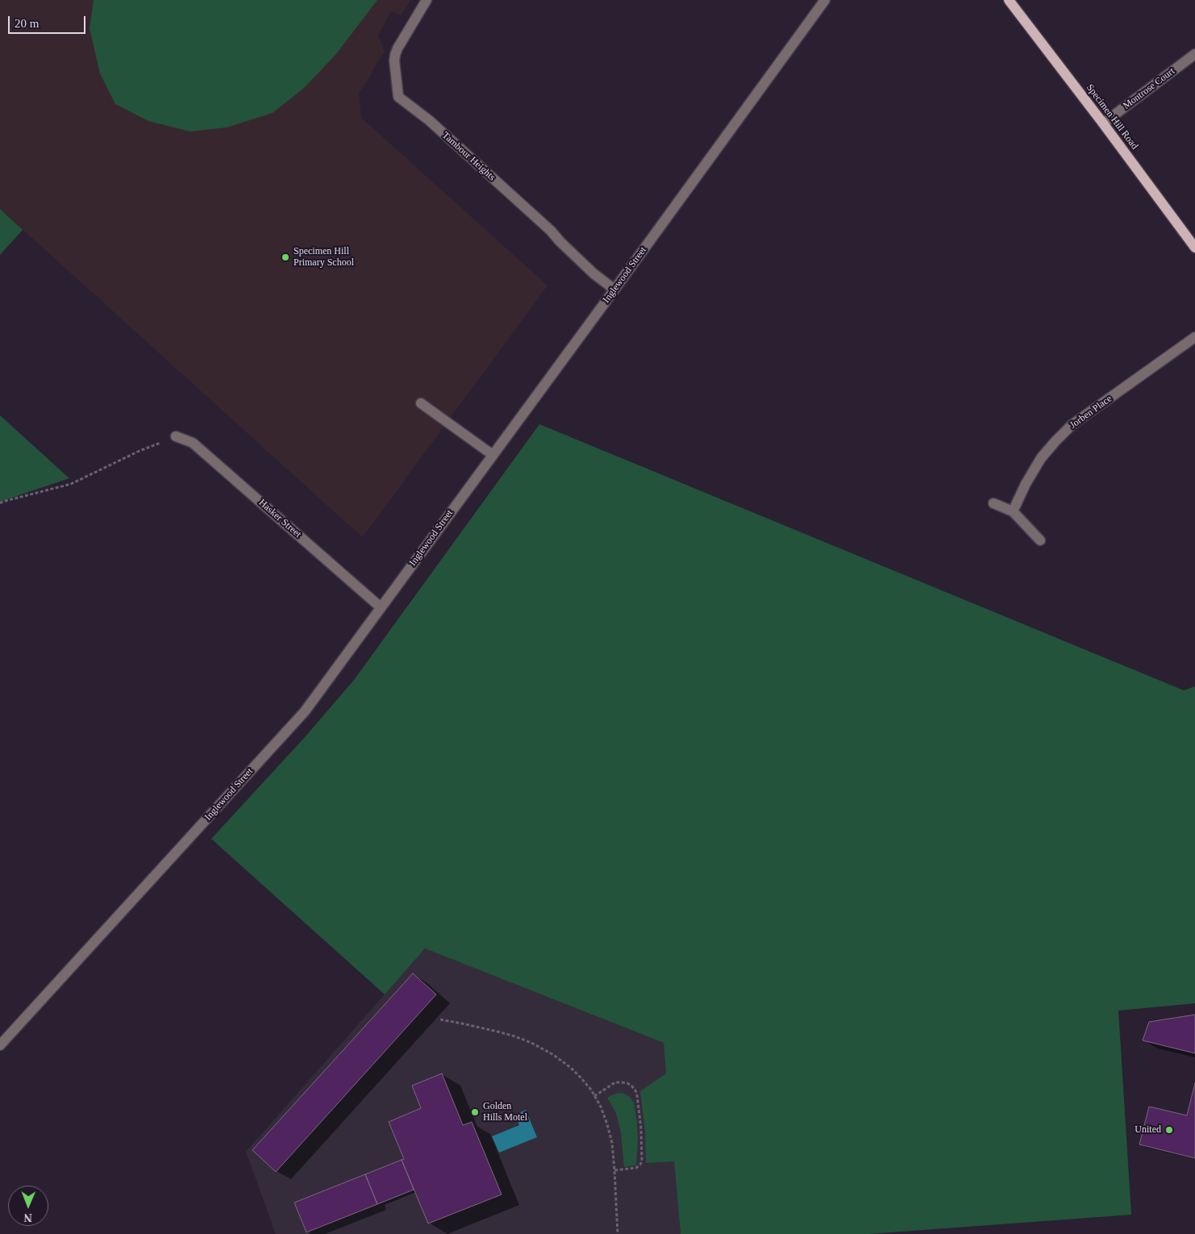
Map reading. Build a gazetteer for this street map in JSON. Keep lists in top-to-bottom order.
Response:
{
  "streets": {
    "main road": ["Specimen Hill Road"],
    "street": [
      "Montrose Court",
      "Tambour Heights",
      "Inglewood Street",
      "Jorben Place",
      "Hasker Street"
    ]
  },
  "crossings": [
    ["Montrose Court", "Specimen Hill Road"],
    ["Tambour Heights", "Inglewood Street"],
    ["Inglewood Street", "Hasker Street"]
  ],
  "places": ["Specimen Hill Primary School", "Golden Hills Motel", "United"],
  "scale_bar": "20 m",
  "north": "bottom"
}
